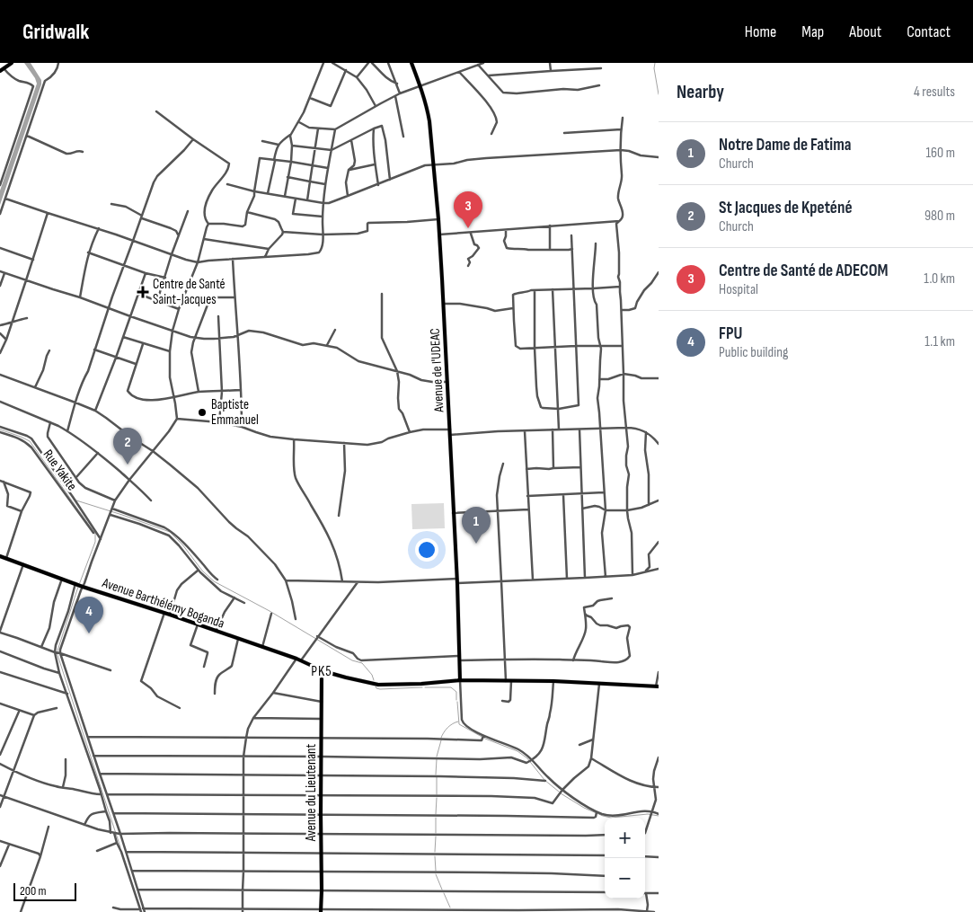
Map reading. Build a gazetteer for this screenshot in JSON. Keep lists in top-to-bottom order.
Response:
{
  "streets": {
    "main road": ["Avenue de I'UDEAC", "Avenue Barthélémy Boganda", "Avenue du Lieutenant"],
    "street": ["Rue Yakite"]
  },
  "crossings": [
    ["Avenue de I'UDEAC", "Avenue Barthélémy Boganda"],
    ["Avenue Barthélémy Boganda", "Avenue du Lieutenant"]
  ],
  "districts": ["PK5"],
  "places": {
    "health": ["Centre de Santé Saint-Jacques"],
    "other": ["Baptiste Emmanuel"]
  },
  "scale_bar": "200 m",
  "page": {
    "header": "Gridwalk",
    "nav": [
      "Home",
      "Map",
      "About",
      "Contact"
    ],
    "heading": ["Nearby", "4 results"],
    "list": [
      {
        "mark": "1",
        "name": "Notre Dame de Fatima",
        "note": "Church",
        "value": "160 m"
      },
      {
        "mark": "2",
        "name": "St Jacques de Kpeténé",
        "note": "Church",
        "value": "980 m"
      },
      {
        "mark": "3",
        "name": "Centre de Santé de ADECOM",
        "note": "Hospital",
        "value": "1.0 km"
      },
      {
        "mark": "4",
        "name": "FPU",
        "note": "Public building",
        "value": "1.1 km"
      }
    ],
    "pins": [
      "3",
      "2",
      "1",
      "4"
    ],
    "map_buttons": ["+", "−"],
    "scale": "200 m"
  }
}
